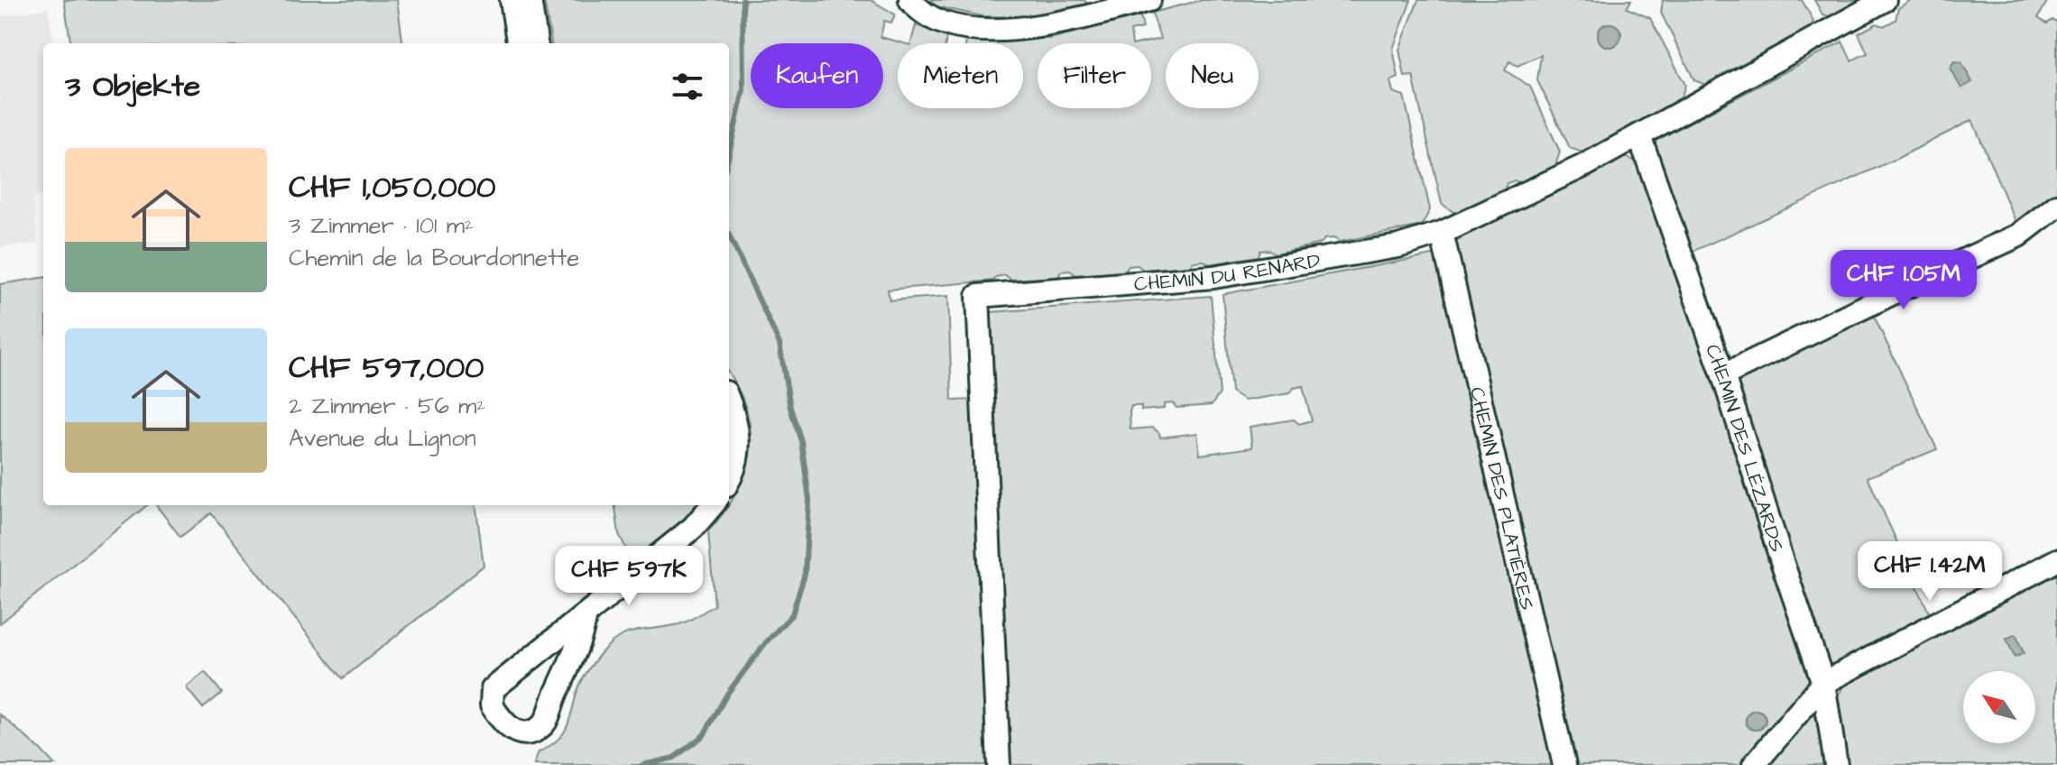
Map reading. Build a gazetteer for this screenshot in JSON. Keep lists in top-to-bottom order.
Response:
{
  "streets": {
    "street": ["CHEMIN DU RENARD", "CHEMIN DES LÉZARDS", "CHEMIN DES PLATIÈRES"]
  },
  "crossings": [
    ["CHEMIN DU RENARD", "CHEMIN DES LÉZARDS"],
    ["CHEMIN DU RENARD", "CHEMIN DES PLATIÈRES"]
  ],
  "north": "top left",
  "page": {
    "chip": [
      "Kaufen",
      "Mieten",
      "Filter",
      "Neu"
    ],
    "heading": "3 Objekte",
    "list": [
      {
        "name": "CHF 1,050,000",
        "note": "3 Zimmer · 101 m² · Chemin de la Bourdonnette"
      },
      {
        "name": "CHF 597,000",
        "note": "2 Zimmer · 56 m² · Avenue du Lignon"
      }
    ],
    "price": ["CHF 1.05M", "CHF 1.42M", "CHF 597K"]
  }
}
